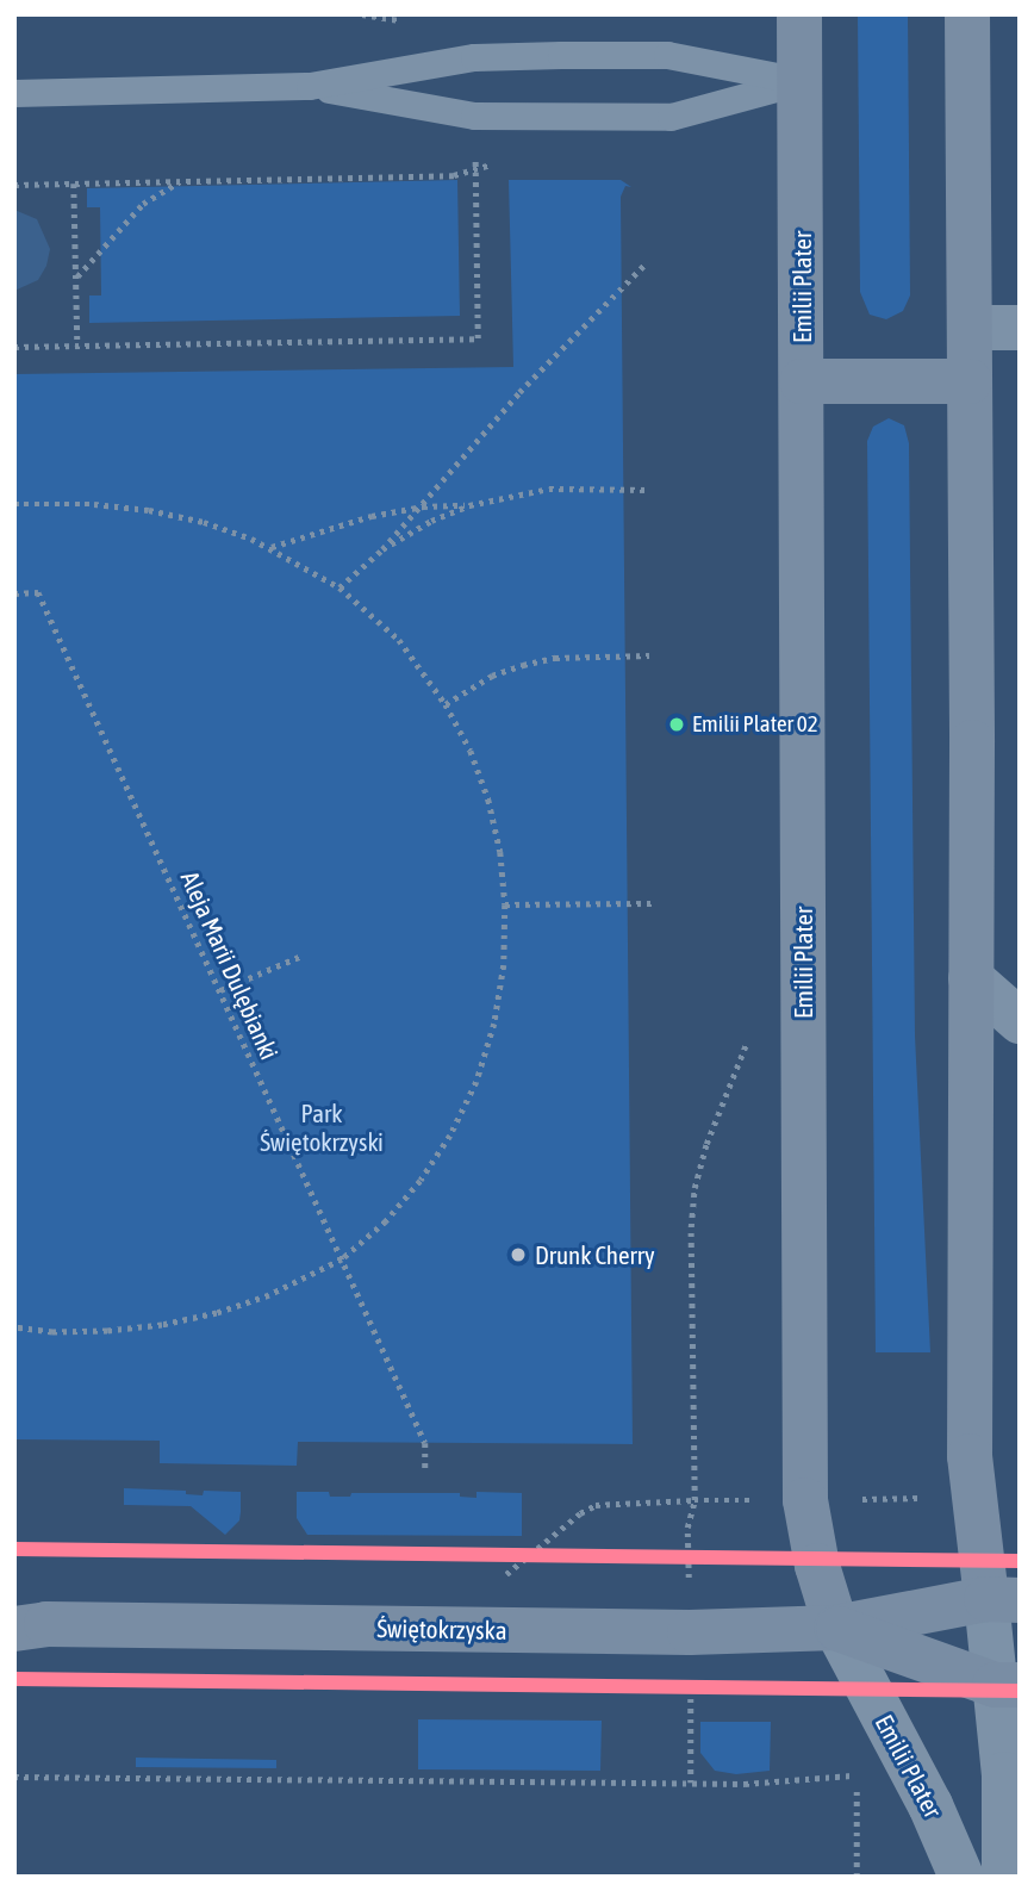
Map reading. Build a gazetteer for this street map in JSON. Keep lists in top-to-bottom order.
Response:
{
  "streets": {
    "street": ["Emilii Plater", "Świętokrzyska"],
    "path": ["Aleja Marii Dulębianki"]
  },
  "crossings": [
    ["Emilii Plater", "Świętokrzyska"]
  ],
  "parks": ["Park Świętokrzyski"],
  "places": ["Emilii Plater 02", "Drunk Cherry"]
}
